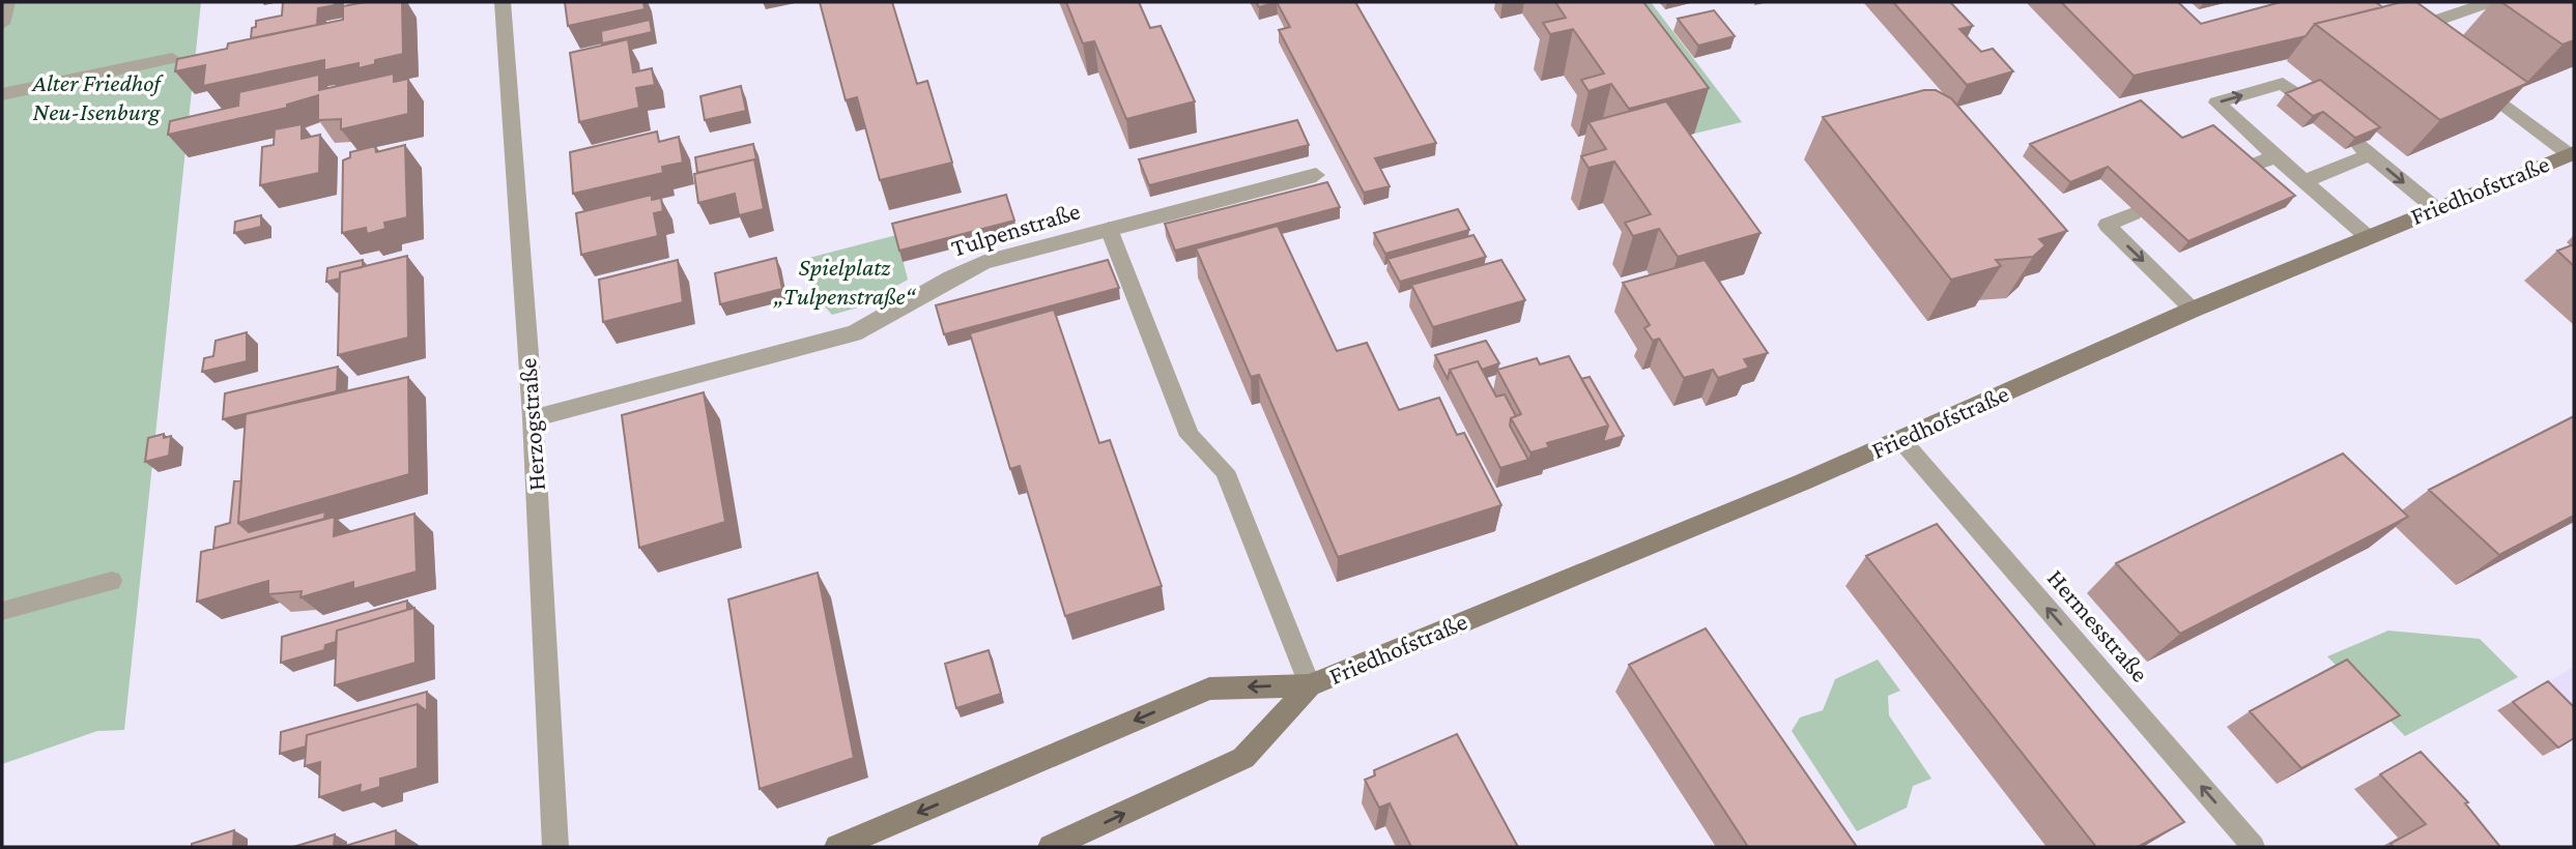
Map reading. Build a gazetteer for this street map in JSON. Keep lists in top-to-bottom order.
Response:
{
  "streets": {
    "main road": ["Friedhofstraße"],
    "street": ["Tulpenstraße", "Herzogstraße"],
    "lane": ["Hermesstraße"]
  },
  "crossings": [
    ["Friedhofstraße", "Hermesstraße"],
    ["Tulpenstraße", "Herzogstraße"]
  ],
  "one_way": ["Hermesstraße"],
  "parks": ["Alter Friedhof Neu-Isenburg", "Spielplatz „Tulpenstraße“"]
}
